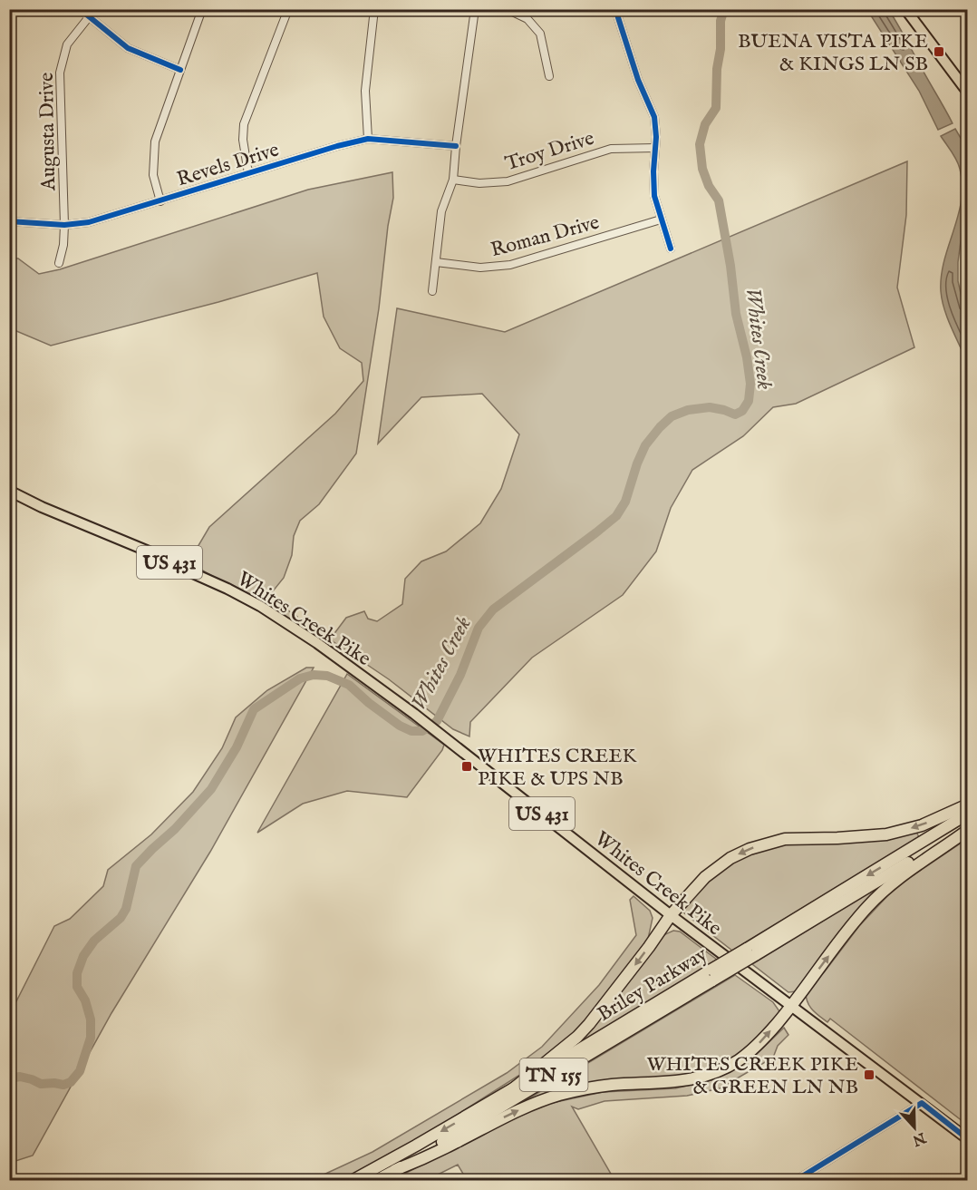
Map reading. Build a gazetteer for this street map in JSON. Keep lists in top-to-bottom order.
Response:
{
  "streets": {
    "highway": ["Briley Parkway", "TN 155"],
    "main road": ["US 431", "Whites Creek Pike"],
    "street": [
      "Augusta Drive",
      "Troy Drive",
      "Revels Drive",
      "Roman Drive"
    ]
  },
  "crossings": [
    ["Augusta Drive", "Revels Drive"]
  ],
  "water": ["Whites Creek"],
  "places": {
    "transit": ["BUENA VISTA PIKE & KINGS LN SB", "WHITES CREEK PIKE & UPS NB", "WHITES CREEK PIKE & GREEN LN NB"]
  },
  "north": "bottom"
}
